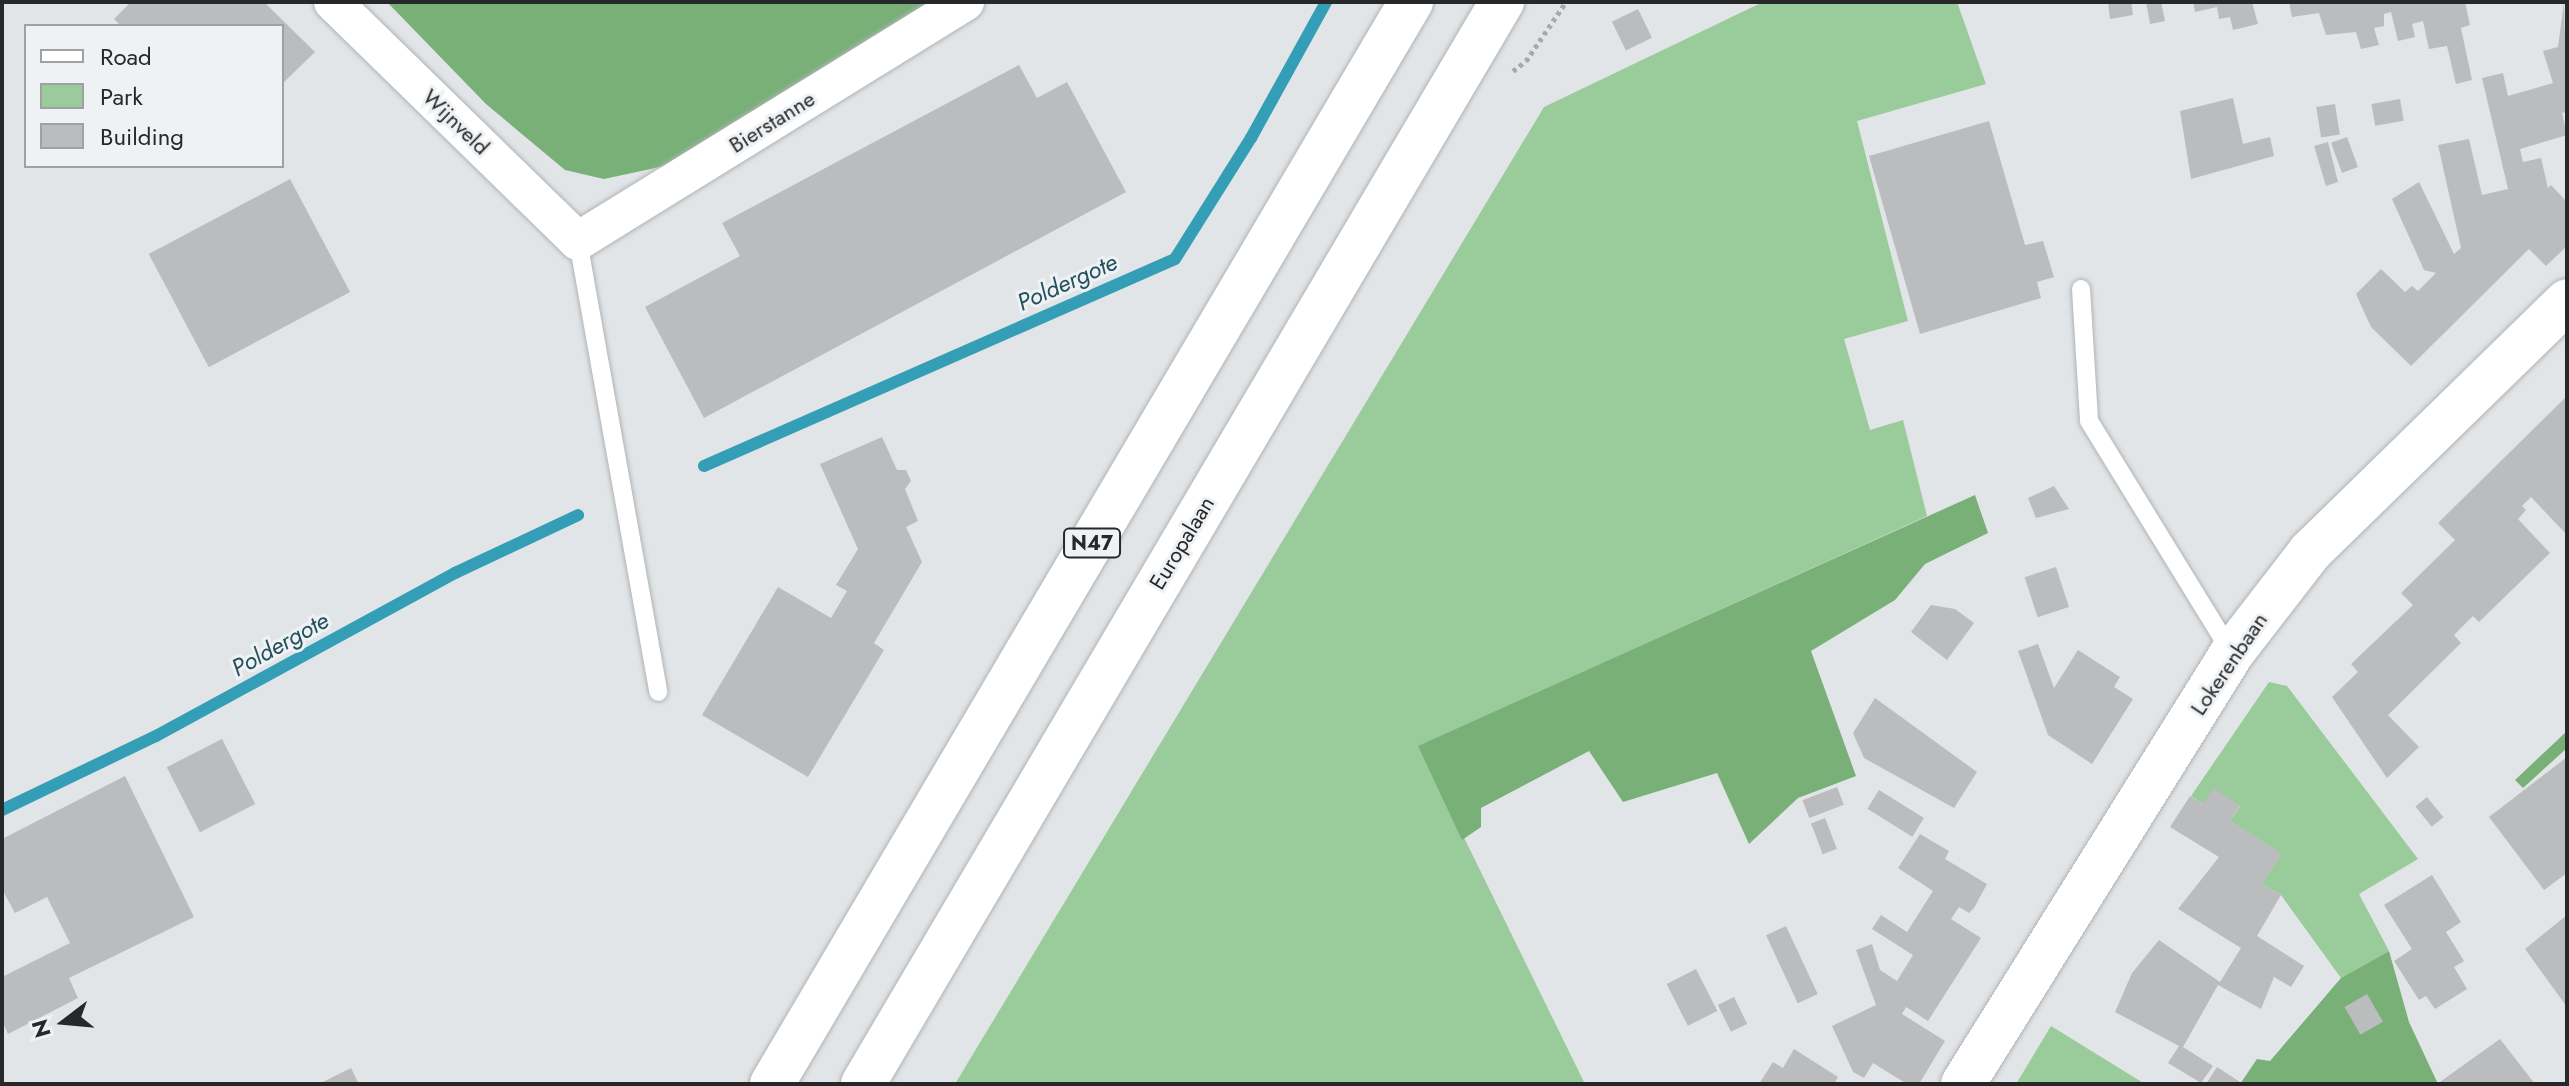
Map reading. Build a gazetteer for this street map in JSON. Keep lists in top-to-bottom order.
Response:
{
  "streets": {
    "main road": ["N47", "Europalaan", "Lokerenbaan"],
    "street": ["Wijnveld", "Bierstanne"]
  },
  "crossings": [
    ["Wijnveld", "Bierstanne"]
  ],
  "water": ["Poldergote"],
  "legend": ["Road", "Park", "Building"],
  "north": "left"
}
